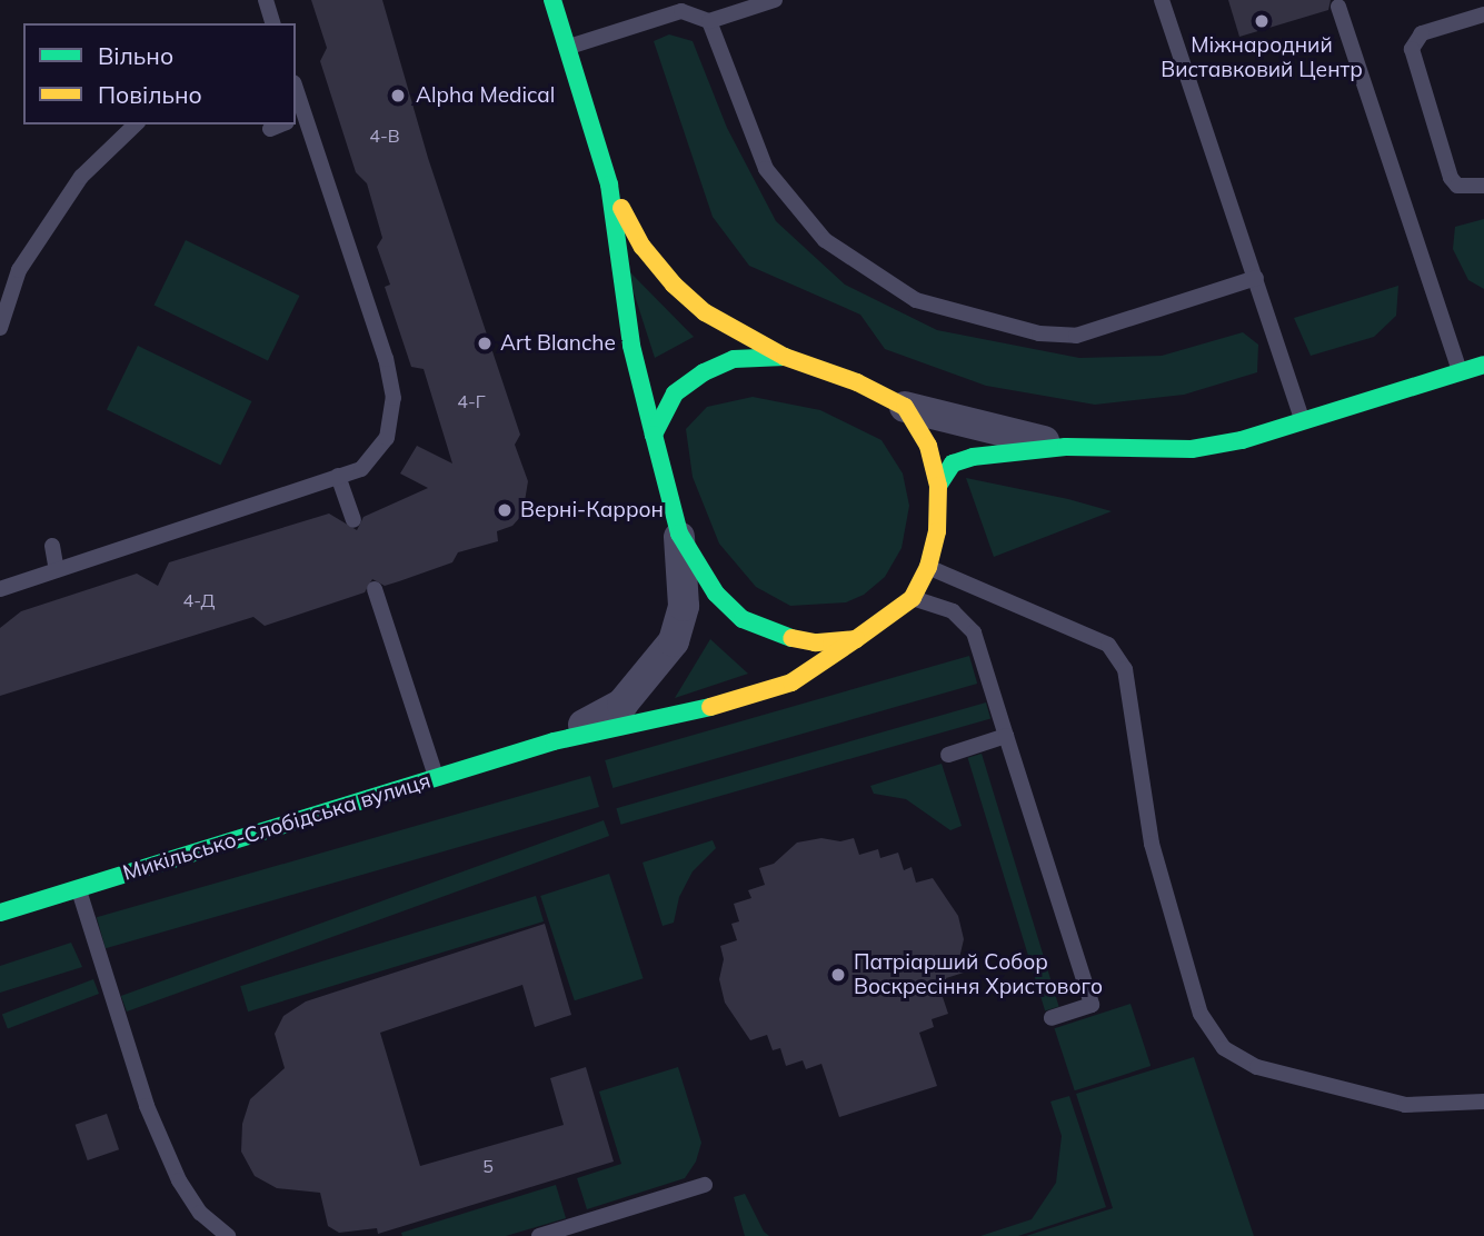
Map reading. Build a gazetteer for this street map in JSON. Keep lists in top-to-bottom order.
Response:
{
  "streets": {
    "street": ["Микільсько-Слобідська вулиця"]
  },
  "places": [
    "Міжнародний Виставковий Центр",
    "Alpha Medical",
    "Art Blanche",
    "Верні-Каррон",
    "Патріарший Собор Воскресіння Христового"
  ],
  "house_numbers": [
    "4-В",
    "4-Г",
    "4-Д",
    "5"
  ],
  "legend": ["Вільно", "Повільно"]
}
